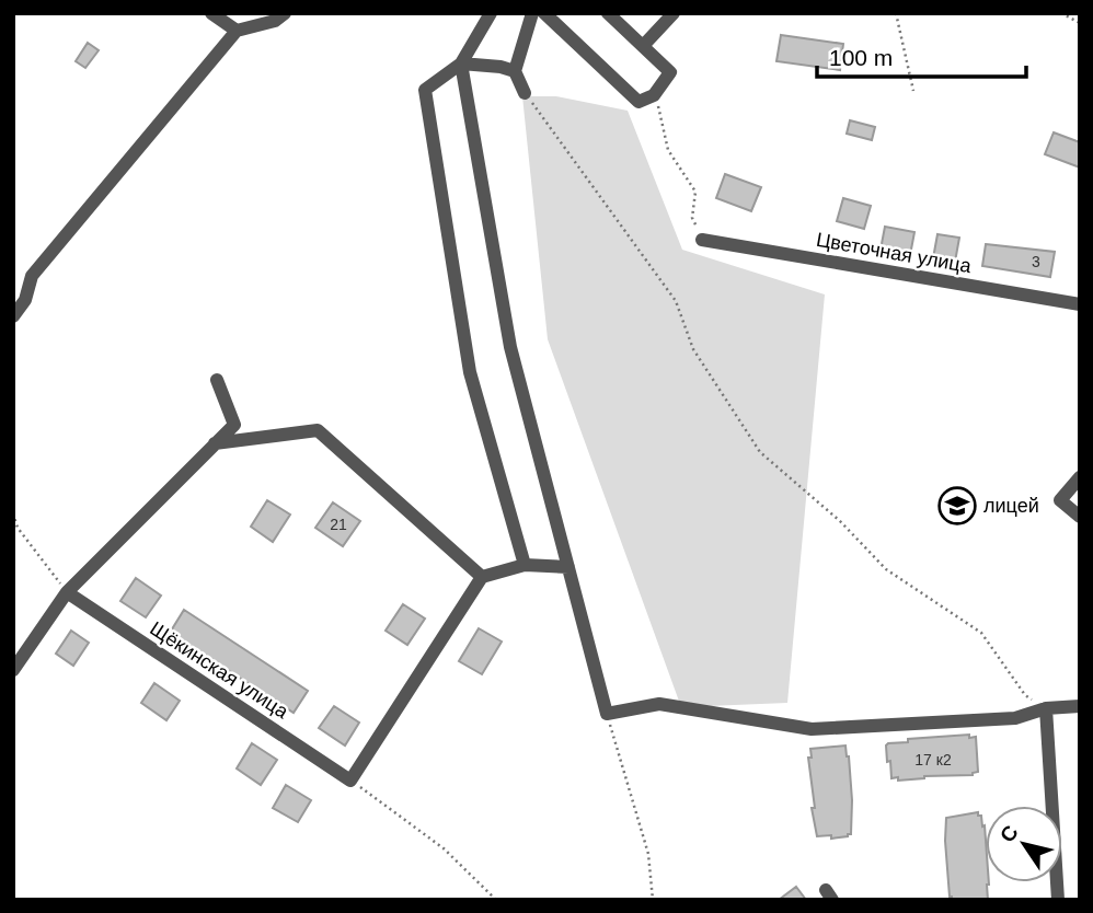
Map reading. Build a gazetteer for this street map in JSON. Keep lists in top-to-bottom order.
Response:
{
  "streets": {
    "street": ["Цветочная улица", "Щёкинская улица"]
  },
  "places": {
    "school or university": ["лицей"]
  },
  "house_numbers": ["3", "21", "17 к2"],
  "scale_bar": "100 m",
  "north": "top left"
}
